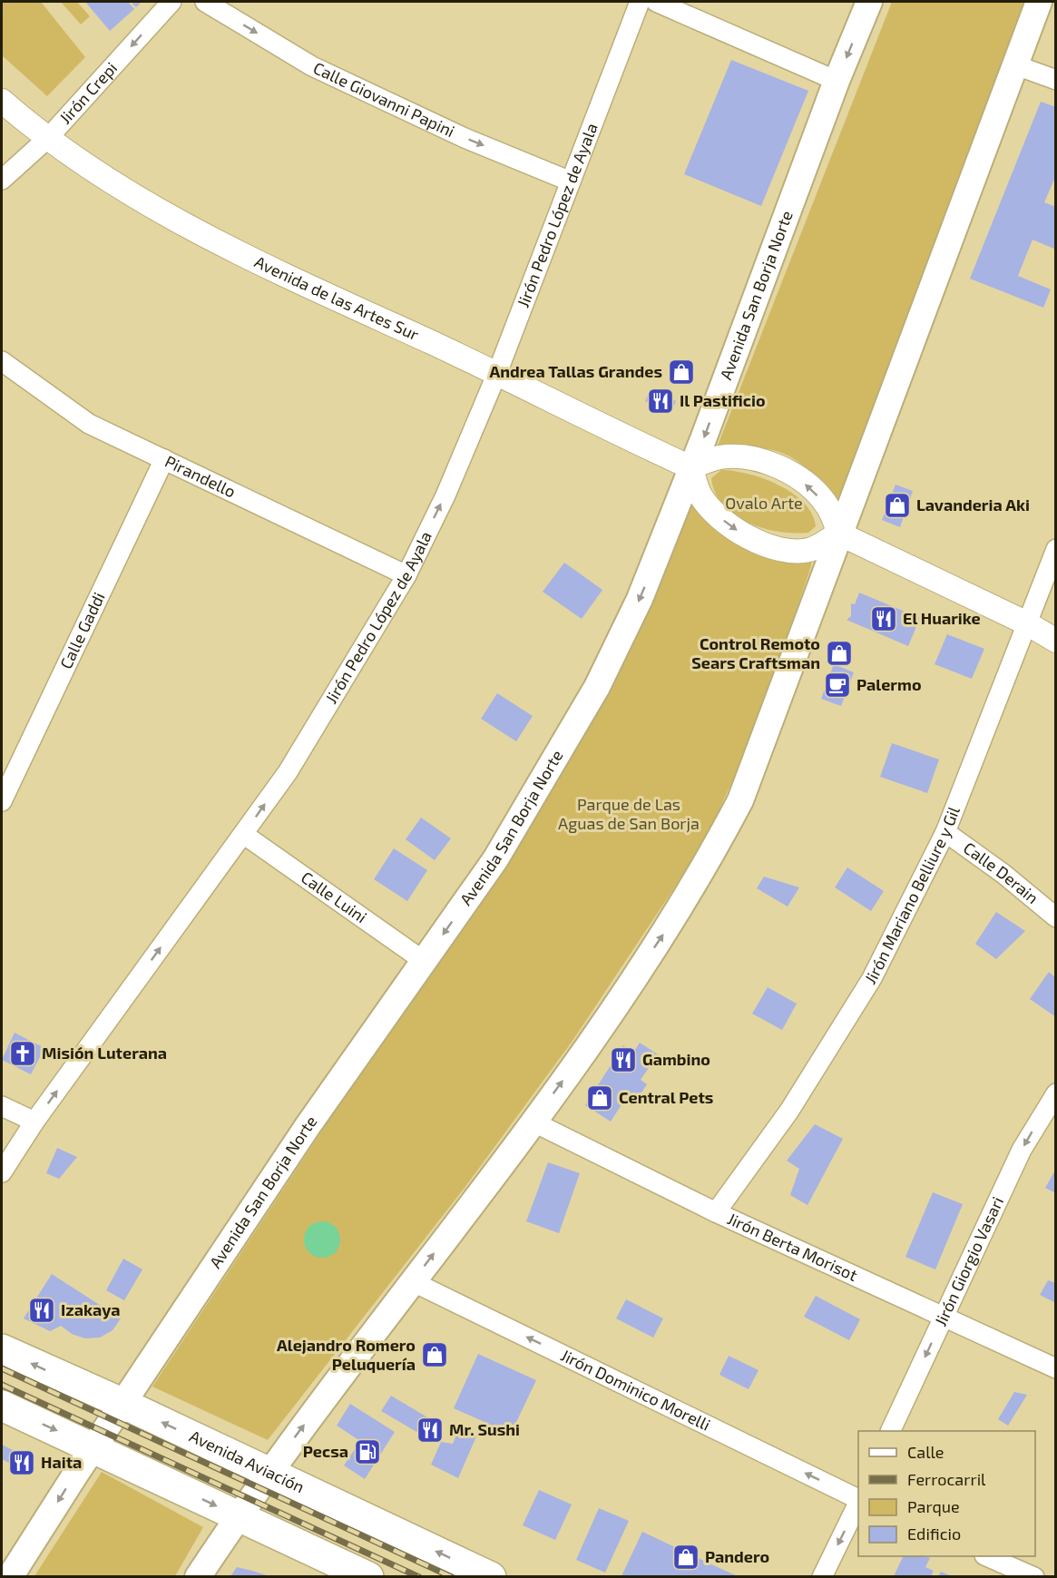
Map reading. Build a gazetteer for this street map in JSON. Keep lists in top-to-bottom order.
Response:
{
  "streets": {
    "main road": ["Avenida San Borja Norte", "Avenida Aviación"],
    "street": [
      "Jirón Crepi",
      "Calle Giovanni Papini",
      "Jirón Pedro López de Ayala",
      "Avenida de las Artes Sur",
      "Pirandello",
      "Calle Gaddi",
      "Calle Derain",
      "Jirón Mariano Belliure y Gil",
      "Calle Luini",
      "Jirón Berta Morisot",
      "Jirón Giorgio Vasari",
      "Jirón Dominico Morelli"
    ]
  },
  "crossings": [
    ["Jirón Crepi", "Avenida de las Artes Sur"],
    ["Calle Giovanni Papini", "Jirón Pedro López de Ayala"],
    ["Jirón Pedro López de Ayala", "Avenida de las Artes Sur"],
    ["Jirón Pedro López de Ayala", "Pirandello"],
    ["Jirón Pedro López de Ayala", "Calle Luini"],
    ["Avenida San Borja Norte", "Avenida de las Artes Sur"],
    ["Avenida San Borja Norte", "Calle Luini"],
    ["Avenida San Borja Norte", "Avenida Aviación"],
    ["Pirandello", "Calle Gaddi"],
    ["Calle Derain", "Jirón Mariano Belliure y Gil"],
    ["Jirón Mariano Belliure y Gil", "Jirón Berta Morisot"],
    ["Jirón Berta Morisot", "Jirón Giorgio Vasari"]
  ],
  "one_way": [
    "Jirón Crepi",
    "Calle Giovanni Papini",
    "Jirón Pedro López de Ayala",
    "Jirón Giorgio Vasari",
    "Jirón Dominico Morelli"
  ],
  "parks": ["Ovalo Arte", "Parque de Las Aguas de San Borja"],
  "places": {
    "shop": [
      "Andrea Tallas Grandes",
      "Lavanderia Aki",
      "Control Remoto Sears Craftsman",
      "Central Pets",
      "Alejandro Romero Peluquería",
      "Pandero"
    ],
    "restaurant": [
      "Il Pastificio",
      "El Huarike",
      "Gambino",
      "Izakaya",
      "Mr. Sushi",
      "Haita"
    ],
    "cafe": ["Palermo"],
    "church": ["Misión Luterana"],
    "fuel station": ["Pecsa"]
  },
  "legend": [
    "Calle",
    "Ferrocarril",
    "Parque",
    "Edificio"
  ]
}
